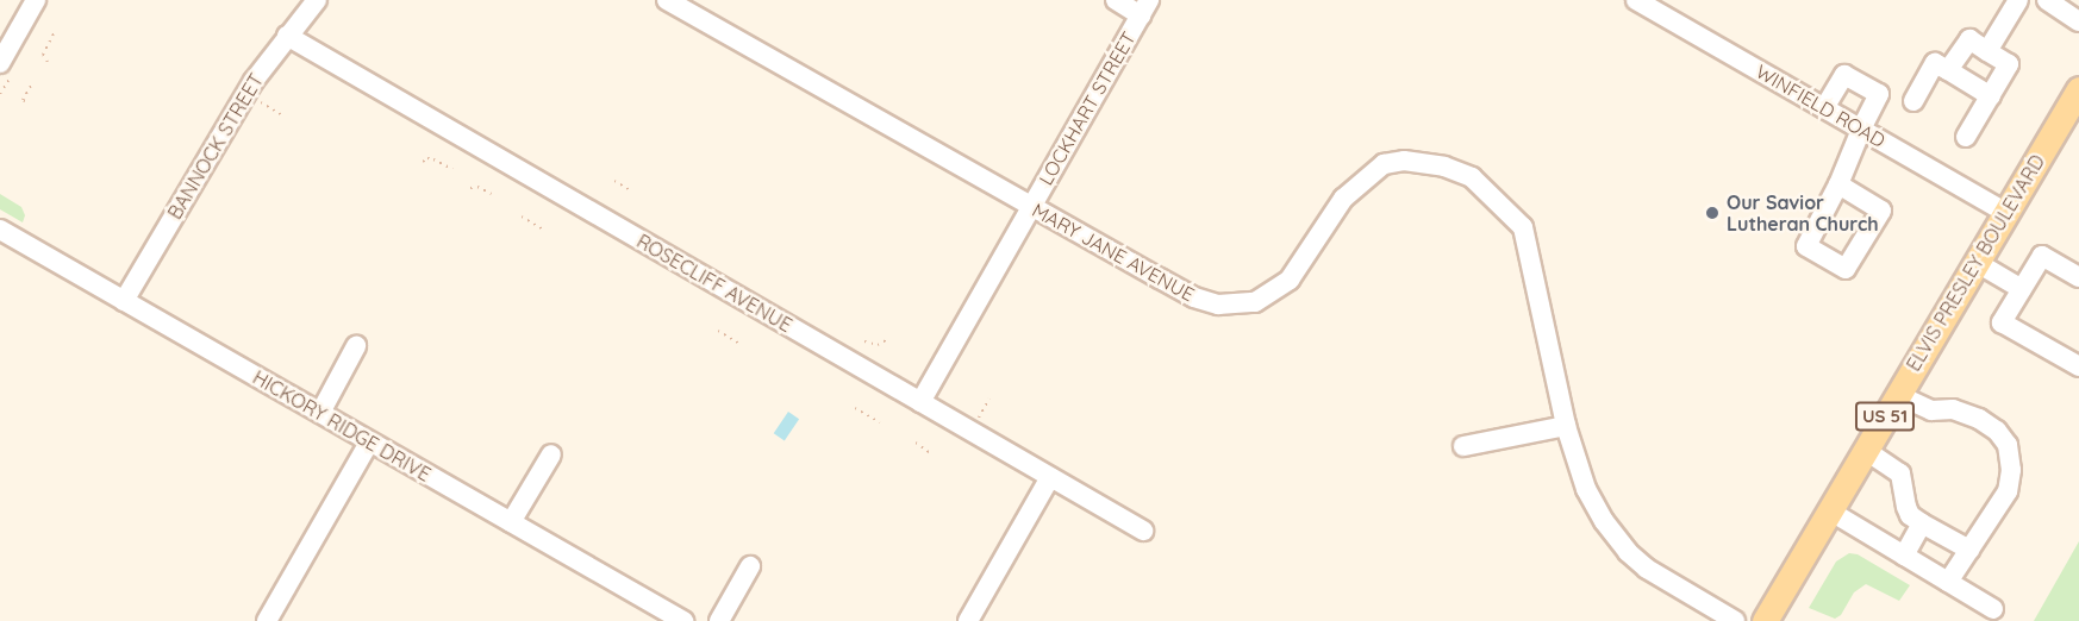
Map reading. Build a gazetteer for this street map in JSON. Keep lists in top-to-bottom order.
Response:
{
  "streets": {
    "main road": ["ELVIS PRESLEY BOULEVARD", "US 51"],
    "street": [
      "WINFIELD ROAD",
      "LOCKHART STREET",
      "BANNOCK STREET",
      "MARY JANE AVENUE",
      "ROSECLIFF AVENUE",
      "HICKORY RIDGE DRIVE"
    ]
  },
  "crossings": [
    ["WINFIELD ROAD", "ELVIS PRESLEY BOULEVARD"],
    ["LOCKHART STREET", "MARY JANE AVENUE"],
    ["LOCKHART STREET", "ROSECLIFF AVENUE"],
    ["BANNOCK STREET", "ROSECLIFF AVENUE"],
    ["BANNOCK STREET", "HICKORY RIDGE DRIVE"]
  ],
  "places": ["Our Savior Lutheran Church"]
}
